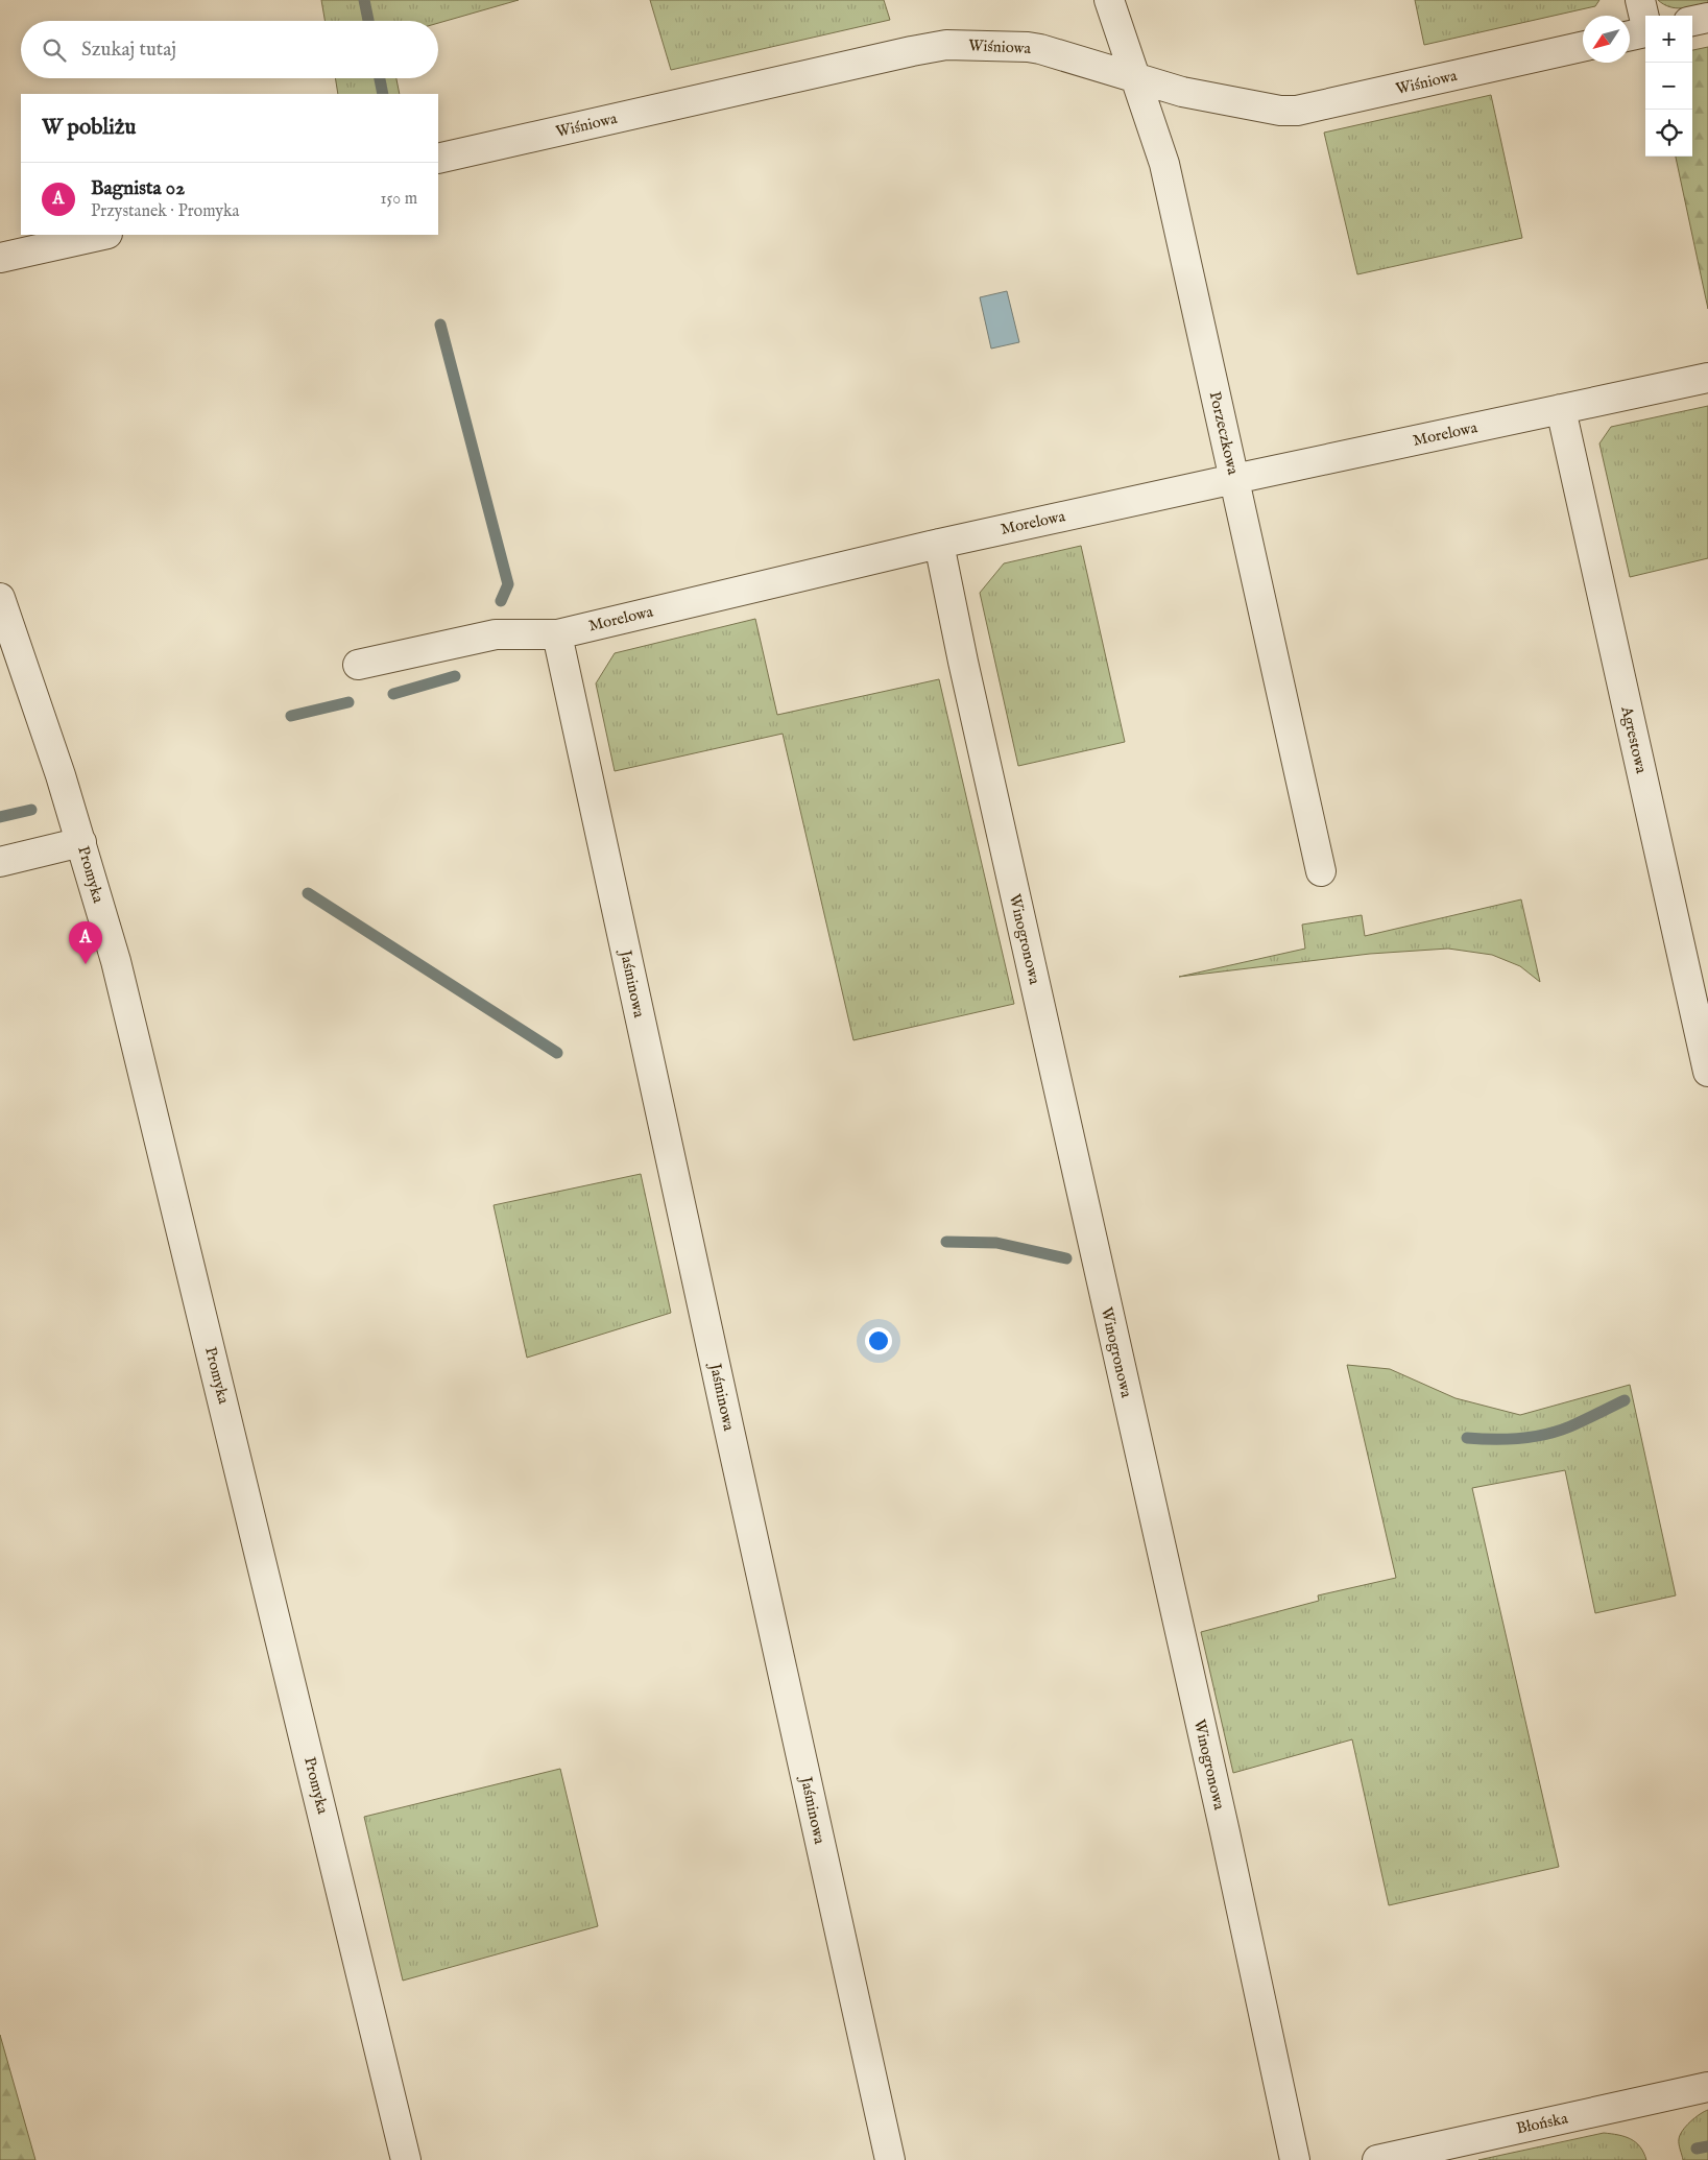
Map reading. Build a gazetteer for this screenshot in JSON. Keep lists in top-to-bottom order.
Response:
{
  "streets": {
    "street": [
      "Wiśniowa",
      "Porzeczkowa",
      "Morelowa",
      "Agrestowa",
      "Promyka",
      "Winogronowa",
      "Jaśminowa",
      "Błońska"
    ]
  },
  "crossings": [
    ["Wiśniowa", "Porzeczkowa"],
    ["Porzeczkowa", "Morelowa"],
    ["Morelowa", "Agrestowa"],
    ["Morelowa", "Winogronowa"],
    ["Morelowa", "Jaśminowa"]
  ],
  "north": "bottom left",
  "page": {
    "map_buttons": ["+", "−"],
    "search": "Szukaj tutaj",
    "heading": "W pobliżu",
    "list": [
      {
        "mark": "A",
        "name": "Bagnista 02",
        "note": "Przystanek · Promyka",
        "value": "150 m"
      }
    ],
    "pins": "A"
  }
}
